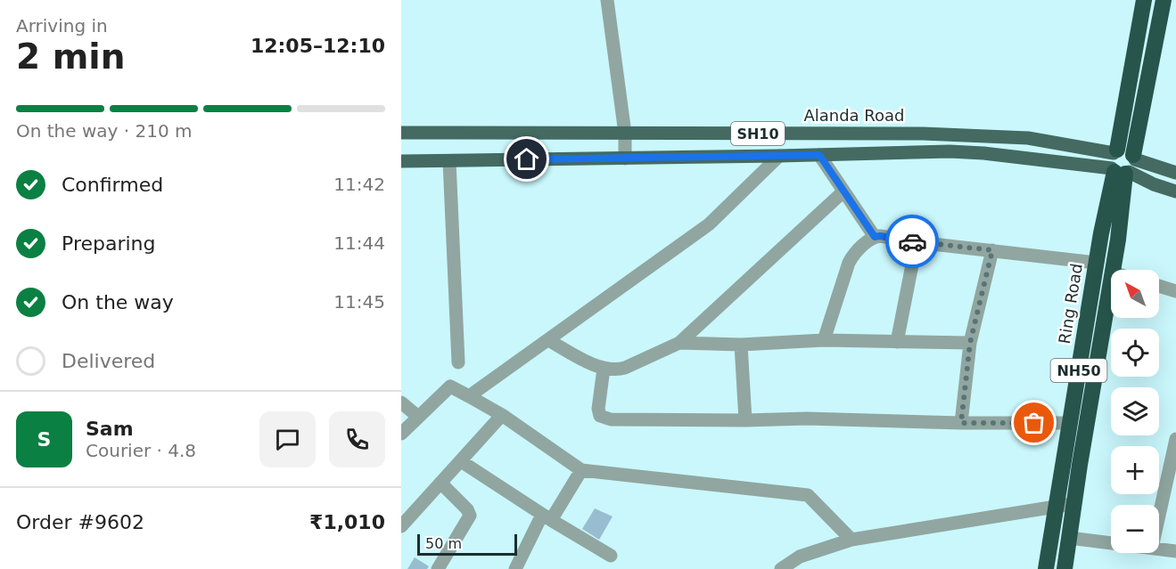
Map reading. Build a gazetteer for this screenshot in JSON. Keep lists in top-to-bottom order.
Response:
{
  "streets": {
    "highway": ["Ring Road", "NH50"],
    "main road": ["Alanda Road", "SH10"]
  },
  "crossings": [
    ["Alanda Road", "Ring Road"]
  ],
  "scale_bar": "50 m",
  "north": "top left",
  "page": {
    "heading": ["2 min", "Arriving in", "12:05–12:10"],
    "panel": [
      "Sam",
      "Courier · 4.8",
      "Order #9602",
      "₹1,010"
    ],
    "bar": "On the way · 210 m",
    "list": [
      ["Confirmed", "11:42"],
      ["Preparing", "11:44"],
      ["On the way", "11:45"],
      "Delivered"
    ],
    "map_buttons": ["+", "−"],
    "round": "S",
    "scale": "50 m"
  }
}
